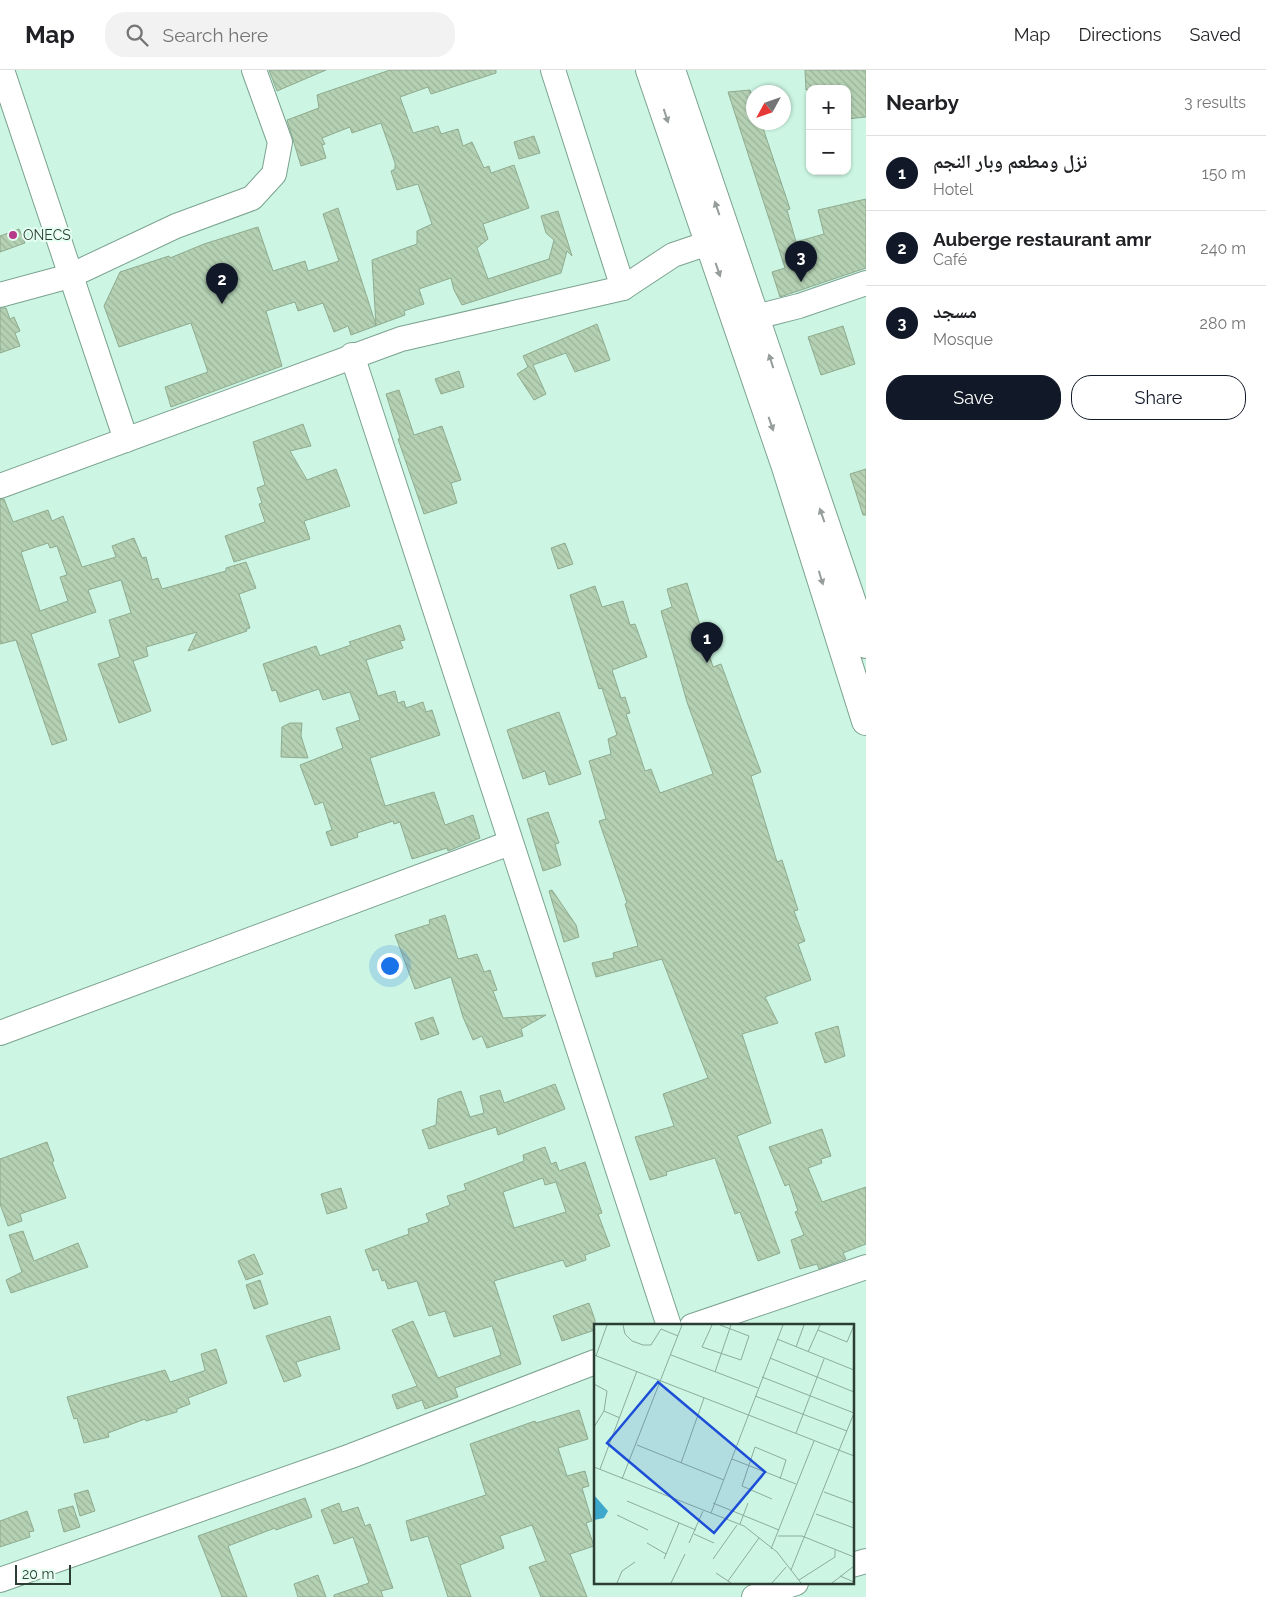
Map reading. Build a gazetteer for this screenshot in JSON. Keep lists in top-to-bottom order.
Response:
{
  "places": ["ONECS"],
  "scale_bar": "20 m",
  "north": "bottom left",
  "page": {
    "header": "Map",
    "search": "Search here",
    "nav": ["Map", "Directions", "Saved"],
    "heading": ["Nearby", "3 results"],
    "map_buttons": ["+", "−"],
    "list": [
      {
        "mark": "1",
        "name": "نزل ومطعم وبار النجم",
        "note": "Hotel",
        "value": "150 m"
      },
      {
        "mark": "2",
        "name": "Auberge restaurant amr",
        "note": "Café",
        "value": "240 m"
      },
      {
        "mark": "3",
        "name": "مسجد",
        "note": "Mosque",
        "value": "280 m"
      }
    ],
    "pins": ["3", "2", "1"],
    "buttons": ["Save", "Share"],
    "scale": "20 m"
  }
}
